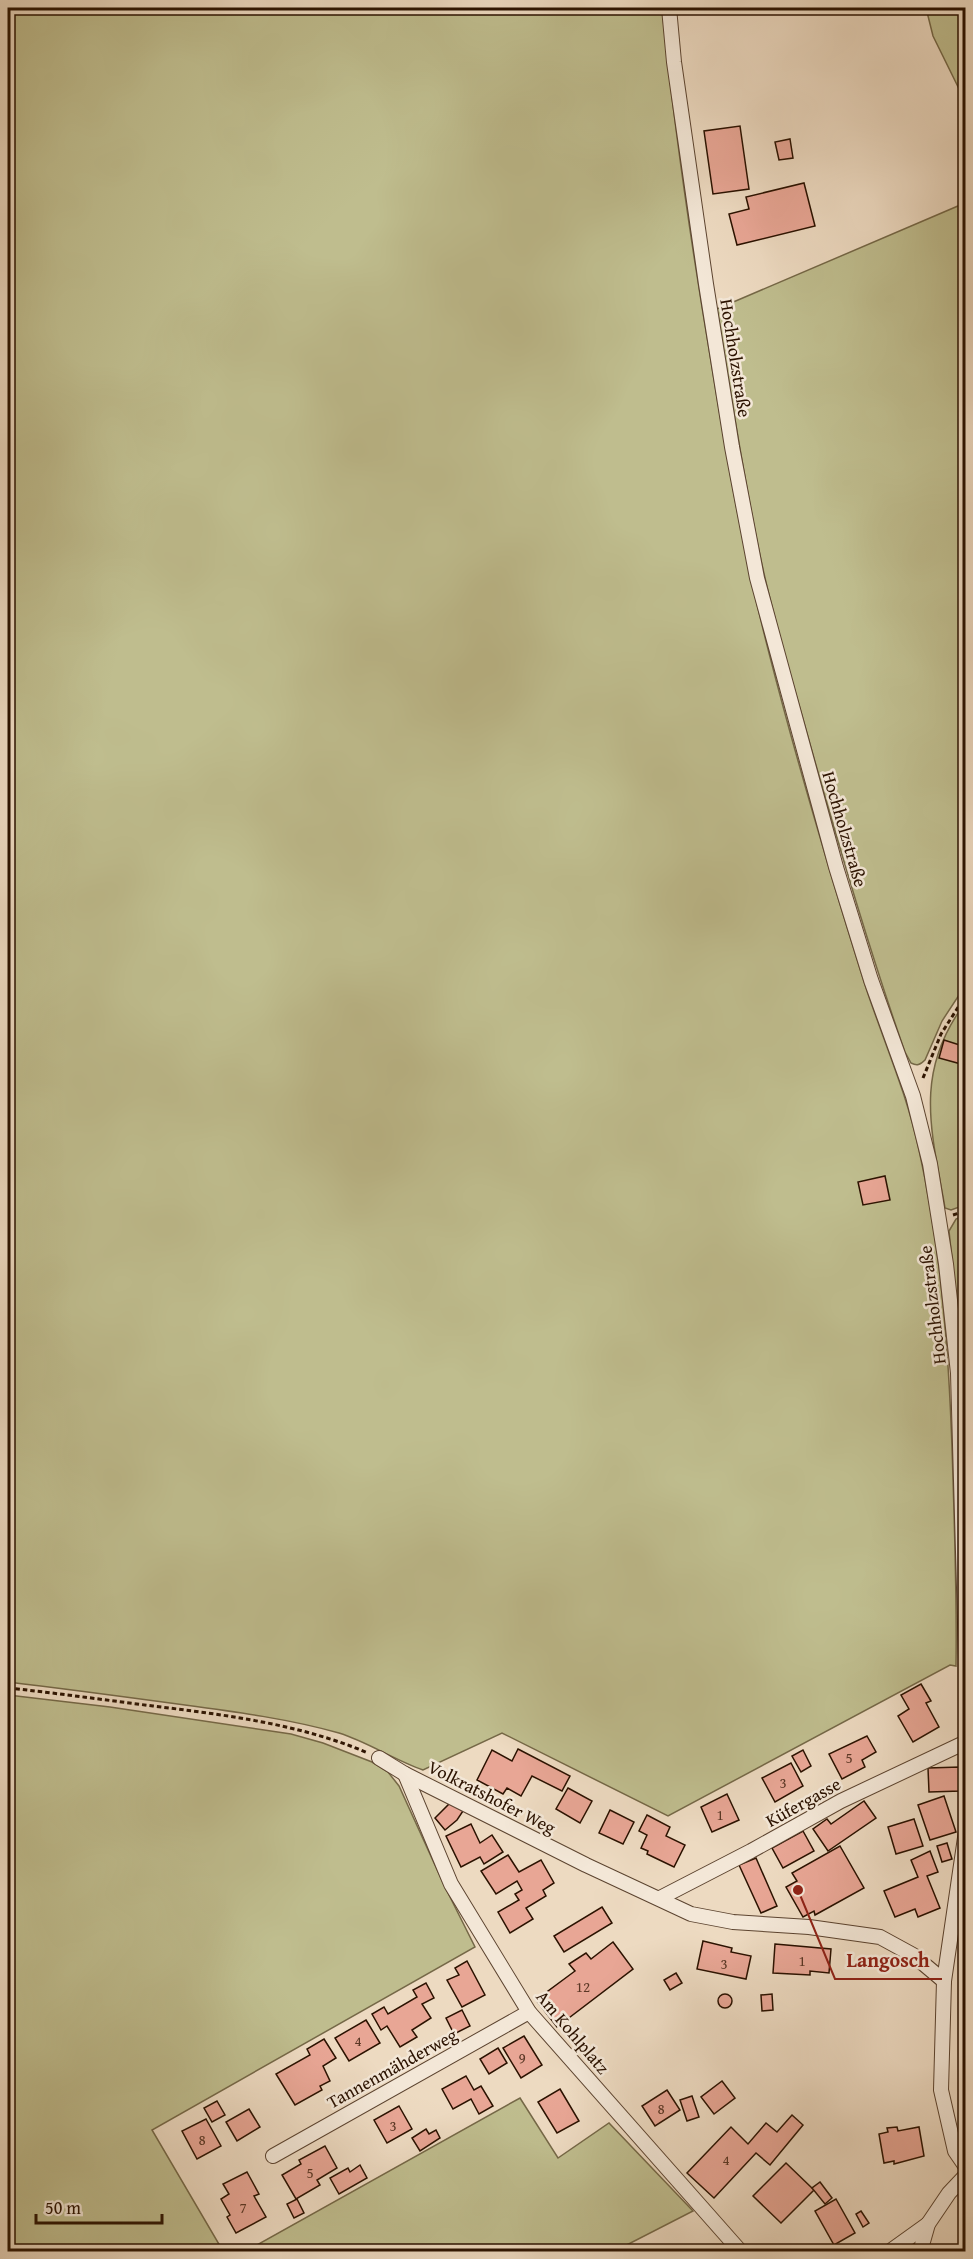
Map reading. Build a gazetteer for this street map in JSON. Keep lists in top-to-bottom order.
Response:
{
  "streets": {
    "street": [
      "Hochholzstraße",
      "Volkratshofer Weg",
      "Küfergasse",
      "Am Kohlplatz",
      "Tannenmähderweg"
    ]
  },
  "crossings": [
    ["Volkratshofer Weg", "Küfergasse"],
    ["Volkratshofer Weg", "Am Kohlplatz"],
    ["Am Kohlplatz", "Tannenmähderweg"]
  ],
  "places": ["Langosch"],
  "house_numbers": [
    "5",
    "3",
    "1",
    "1",
    "3",
    "12",
    "4",
    "9",
    "8",
    "3",
    "8",
    "4",
    "5",
    "7"
  ],
  "scale_bar": "50 m"
}
